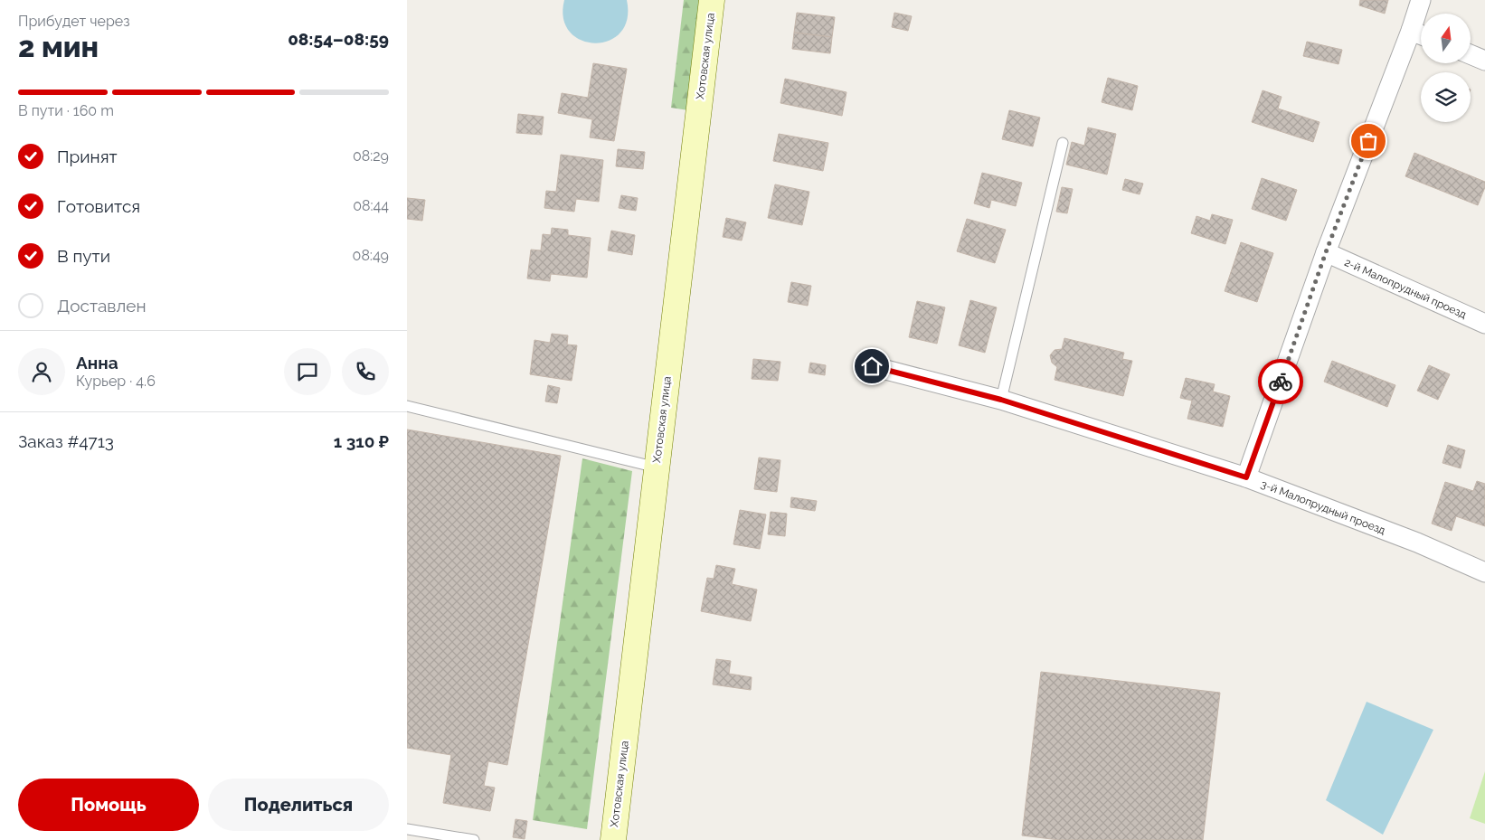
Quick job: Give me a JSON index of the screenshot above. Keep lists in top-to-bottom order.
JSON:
{
  "streets": {
    "street": ["Хотовская улица", "2-й Малопрудный проезд", "3-й Малопрудный проезд"]
  },
  "north": "top",
  "page": {
    "heading": ["2 мин", "Прибудет через", "08:54–08:59"],
    "panel": [
      "Анна",
      "Курьер · 4.6",
      "Заказ #4713",
      "1 310 ₽"
    ],
    "bar": "В пути · 160 m",
    "list": [
      ["Принят", "08:29"],
      ["Готовится", "08:44"],
      ["В пути", "08:49"],
      "Доставлен"
    ],
    "buttons": ["Помощь", "Поделиться"]
  }
}
